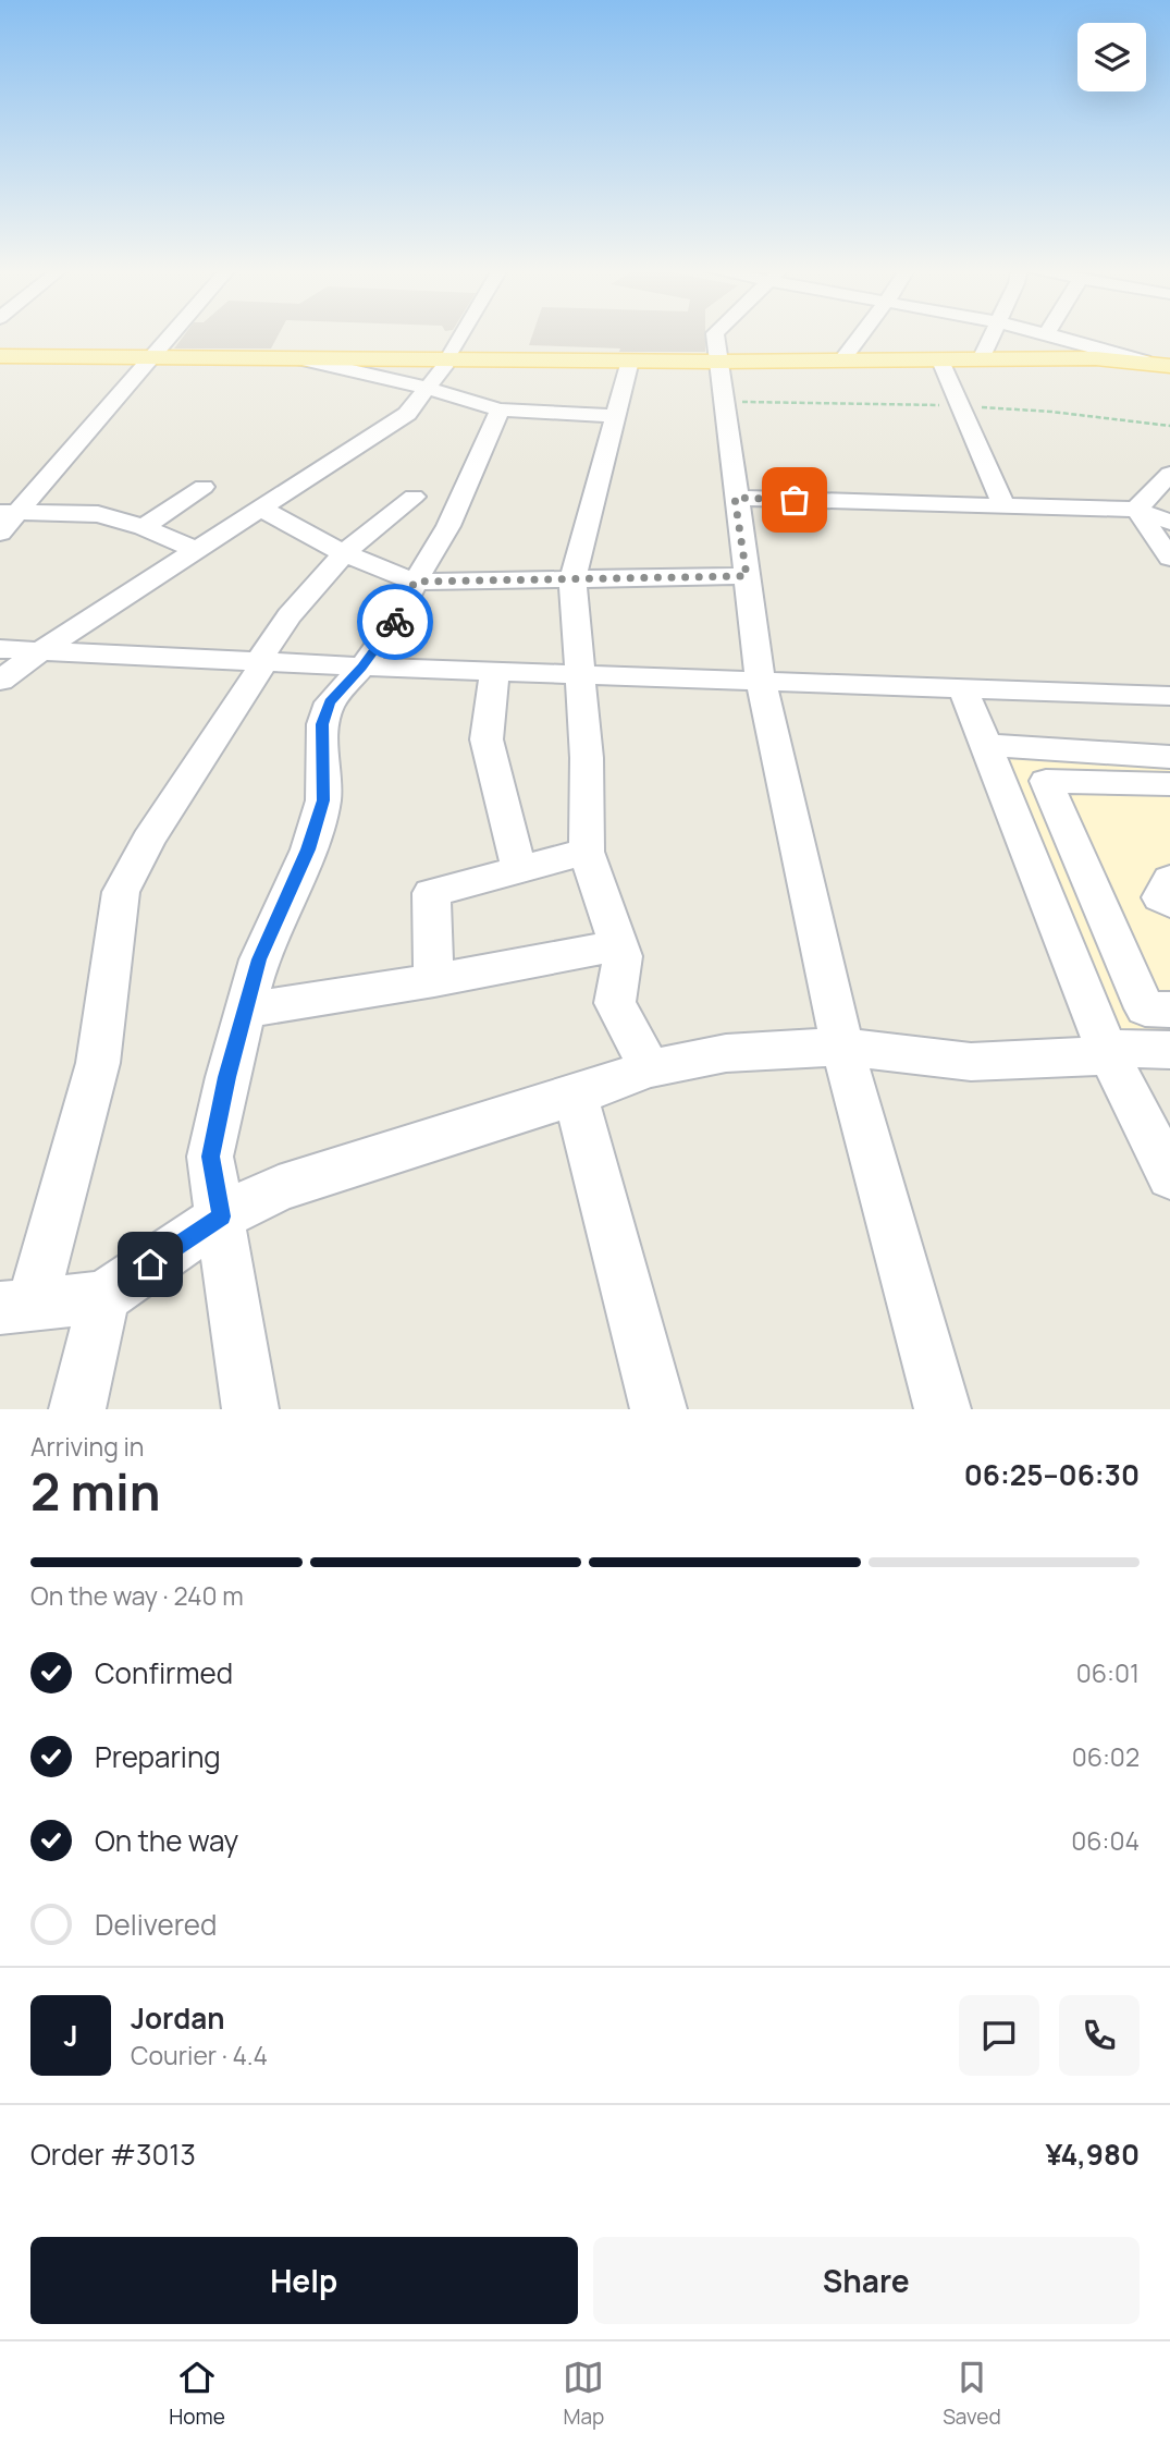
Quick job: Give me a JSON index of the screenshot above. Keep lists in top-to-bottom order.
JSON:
{
  "page": {
    "heading": ["2 min", "Arriving in", "06:25–06:30"],
    "panel": [
      "Jordan",
      "Courier · 4.4",
      "Order #3013",
      "¥4,980"
    ],
    "bar": "On the way · 240 m",
    "list": [
      ["Confirmed", "06:01"],
      ["Preparing", "06:02"],
      ["On the way", "06:04"],
      "Delivered"
    ],
    "round": "J",
    "buttons": ["Help", "Share"],
    "tabs": ["Home", "Map", "Saved"]
  }
}
